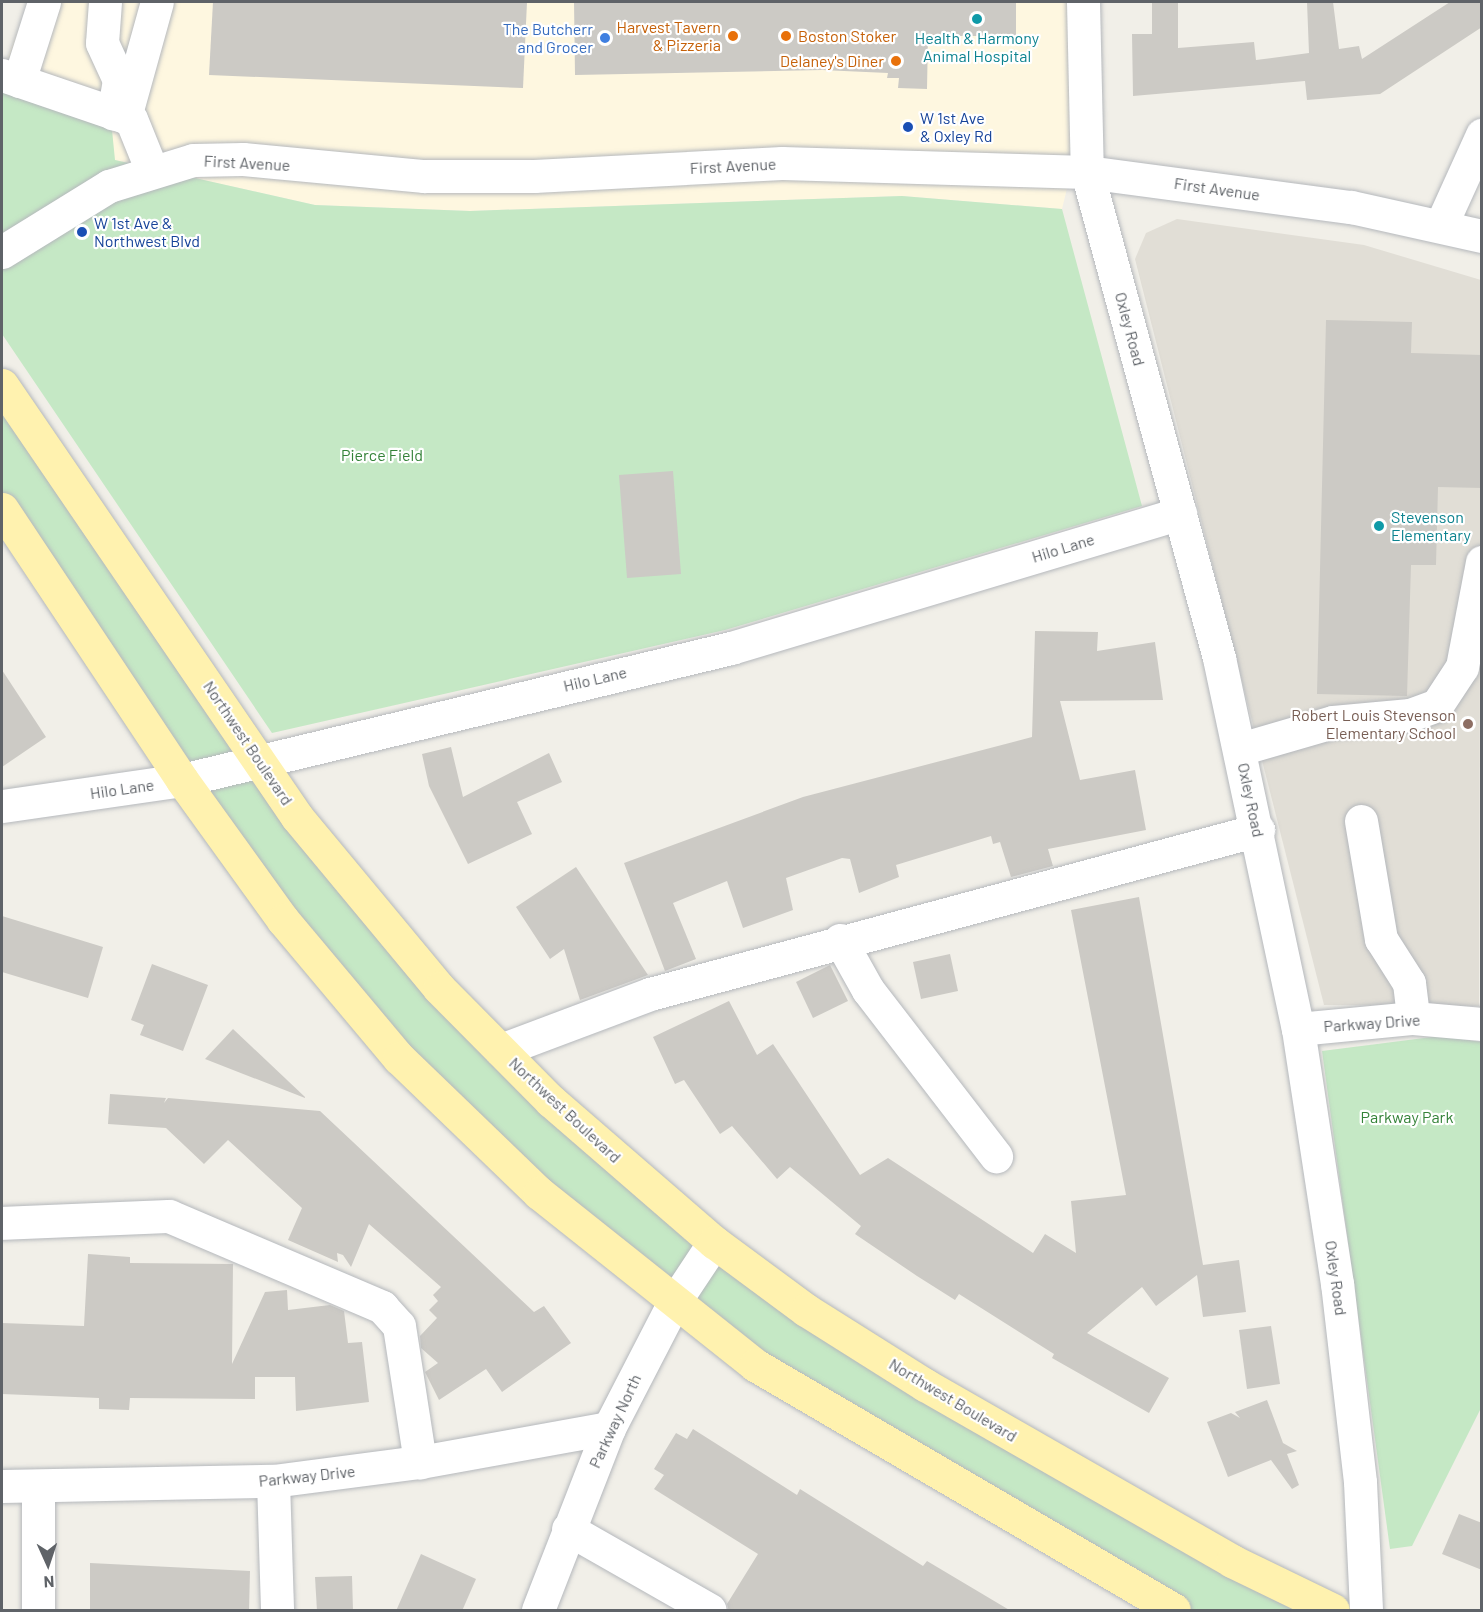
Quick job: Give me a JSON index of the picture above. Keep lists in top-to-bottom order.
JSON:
{
  "streets": {
    "main road": ["Northwest Boulevard"],
    "street": [
      "First Avenue",
      "Oxley Road",
      "Hilo Lane",
      "Parkway Drive",
      "Parkway North"
    ]
  },
  "crossings": [
    ["First Avenue", "Oxley Road"],
    ["Oxley Road", "Hilo Lane"],
    ["Oxley Road", "Parkway Drive"],
    ["Hilo Lane", "Northwest Boulevard"],
    ["Northwest Boulevard", "Parkway North"],
    ["Parkway Drive", "Parkway North"]
  ],
  "parks": ["Pierce Field", "Parkway Park"],
  "places": [
    "Health & Harmony Animal Hospital",
    "Harvest Tavern & Pizzeria",
    "Boston Stoker",
    "The Butcherr and Grocer",
    "Delaney's Diner",
    "W 1st Ave & Oxley Rd",
    "W 1st Ave & Northwest Blvd",
    "Stevenson Elementary",
    "Robert Louis Stevenson Elementary School"
  ],
  "north": "bottom"
}
